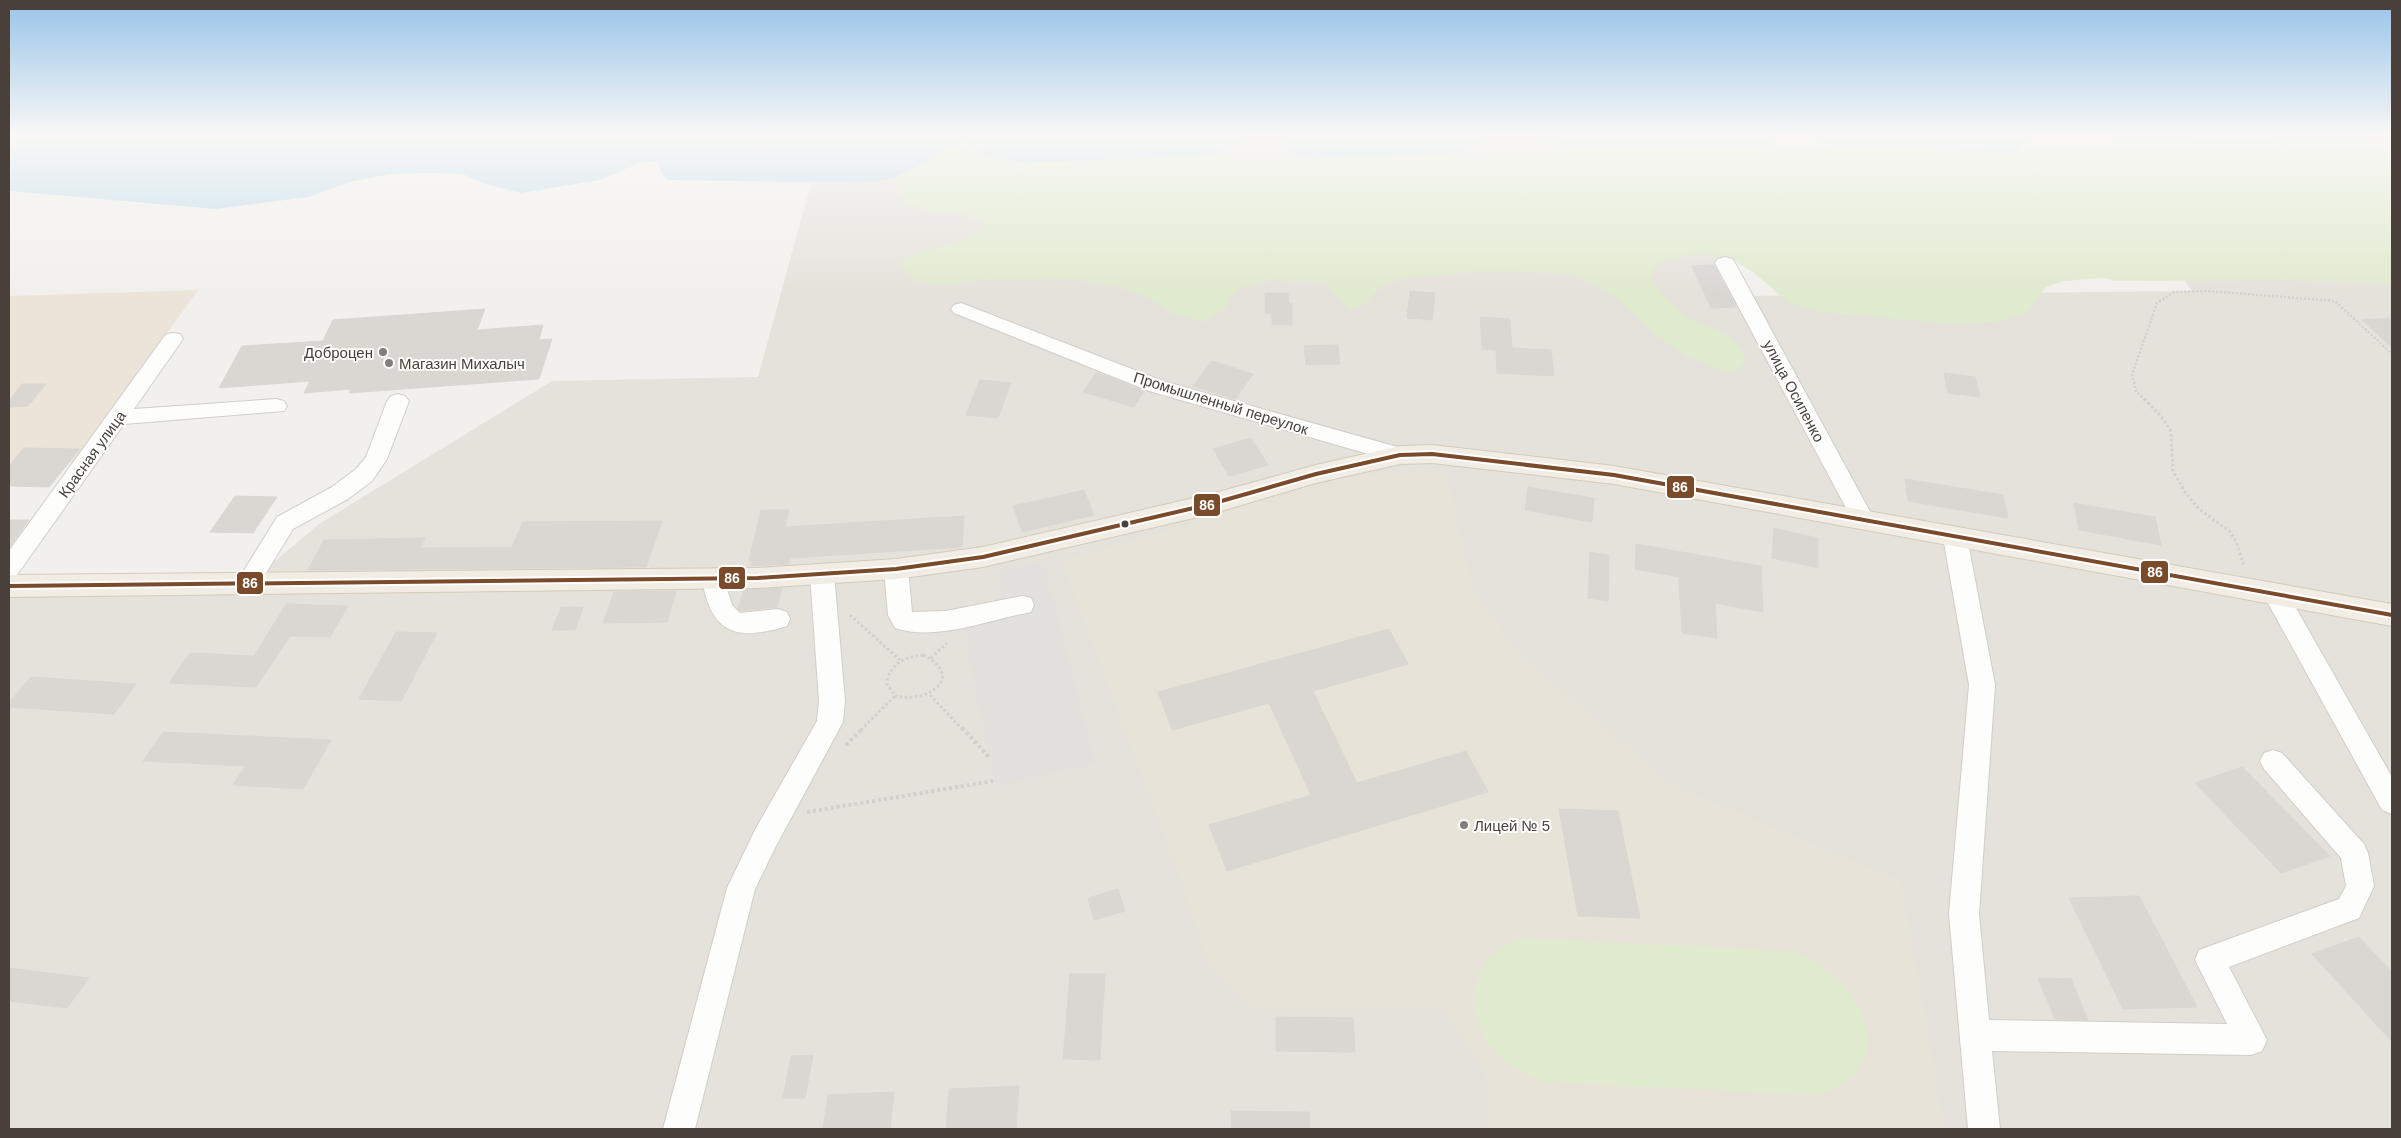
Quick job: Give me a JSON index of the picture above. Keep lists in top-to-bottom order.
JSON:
{
  "streets": {
    "street": ["улица Осипенко", "Промышленный переулок", "Красная улица"]
  },
  "places": ["Доброцен", "Магазин Михалыч", "Лицей № 5"],
  "lines": ["transit line 86"]
}
